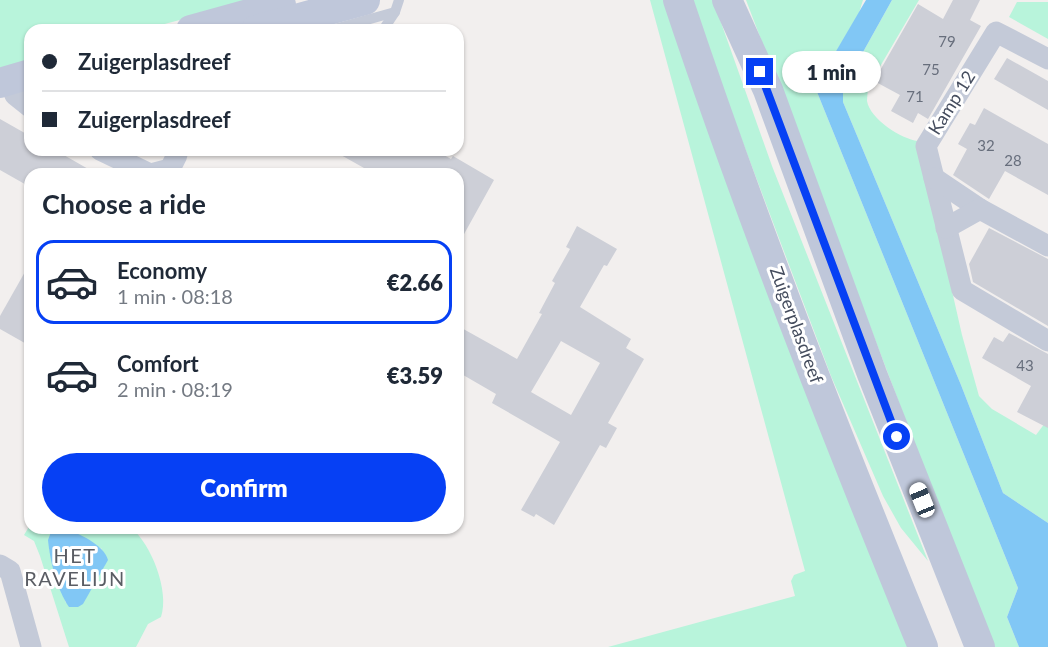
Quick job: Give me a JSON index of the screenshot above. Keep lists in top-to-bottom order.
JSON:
{
  "streets": {
    "main road": ["Zuigerplasdreef"],
    "street": ["Kamp 12"]
  },
  "districts": ["HET RAVELIJN"],
  "house_numbers": [
    "79",
    "75",
    "71",
    "32",
    "28",
    "43"
  ],
  "page": {
    "banner": ["Zuigerplasdreef", "Zuigerplasdreef"],
    "bubble": "1 min",
    "heading": "Choose a ride",
    "list": [
      {
        "name": "Economy",
        "note": "1 min · 08:18",
        "value": "€2.66"
      },
      {
        "name": "Comfort",
        "note": "2 min · 08:19",
        "value": "€3.59"
      }
    ],
    "buttons": "Confirm"
  }
}
